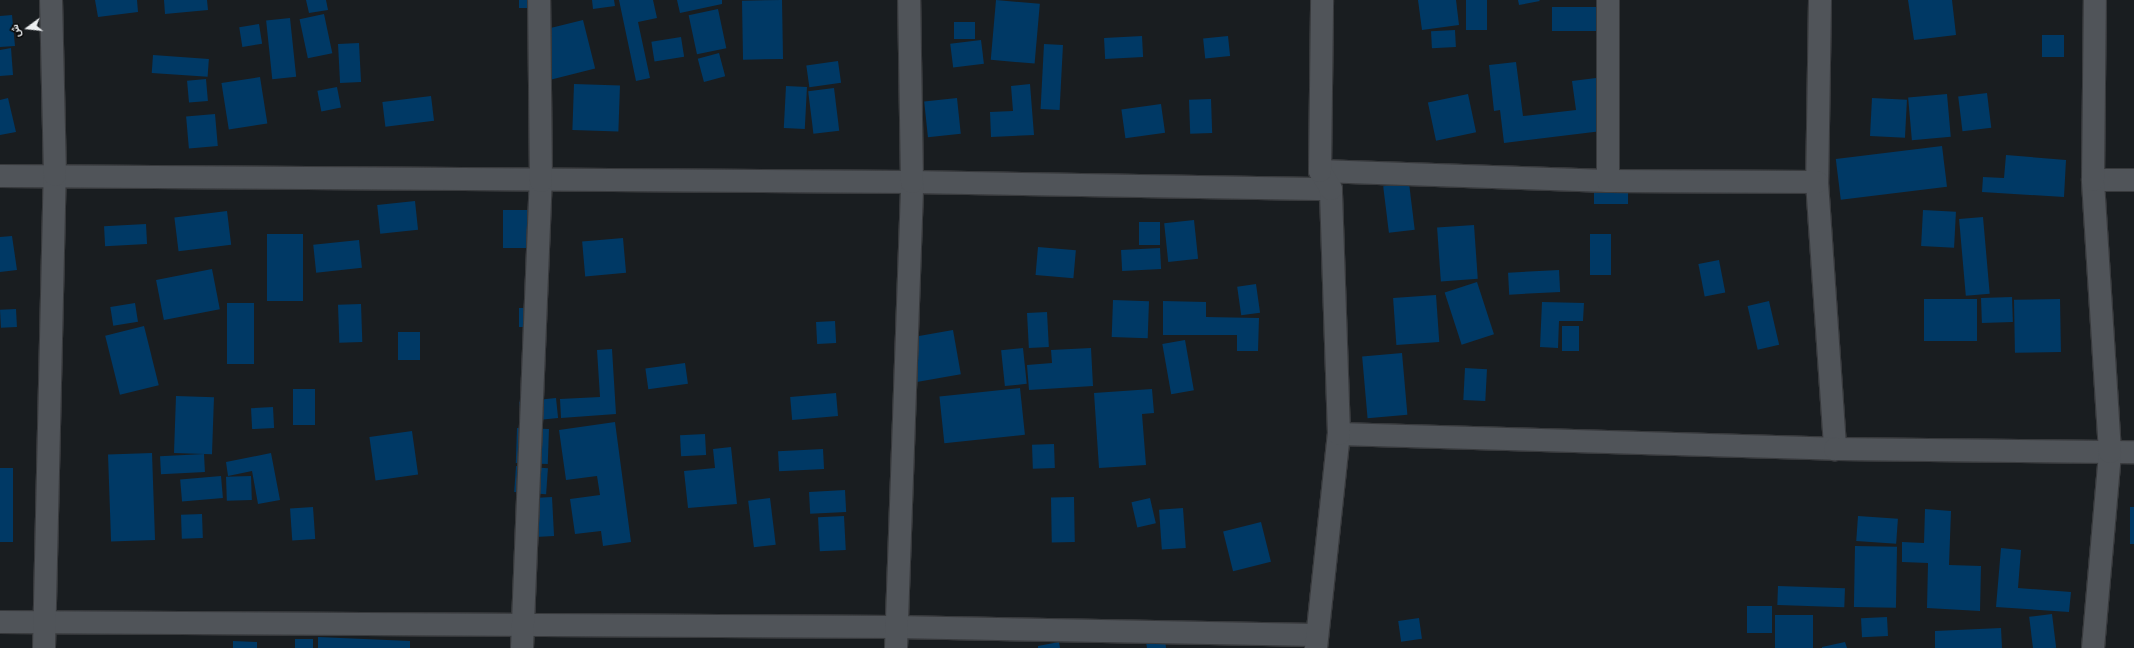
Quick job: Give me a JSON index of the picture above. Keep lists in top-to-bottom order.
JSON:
{
  "north": "left"
}
